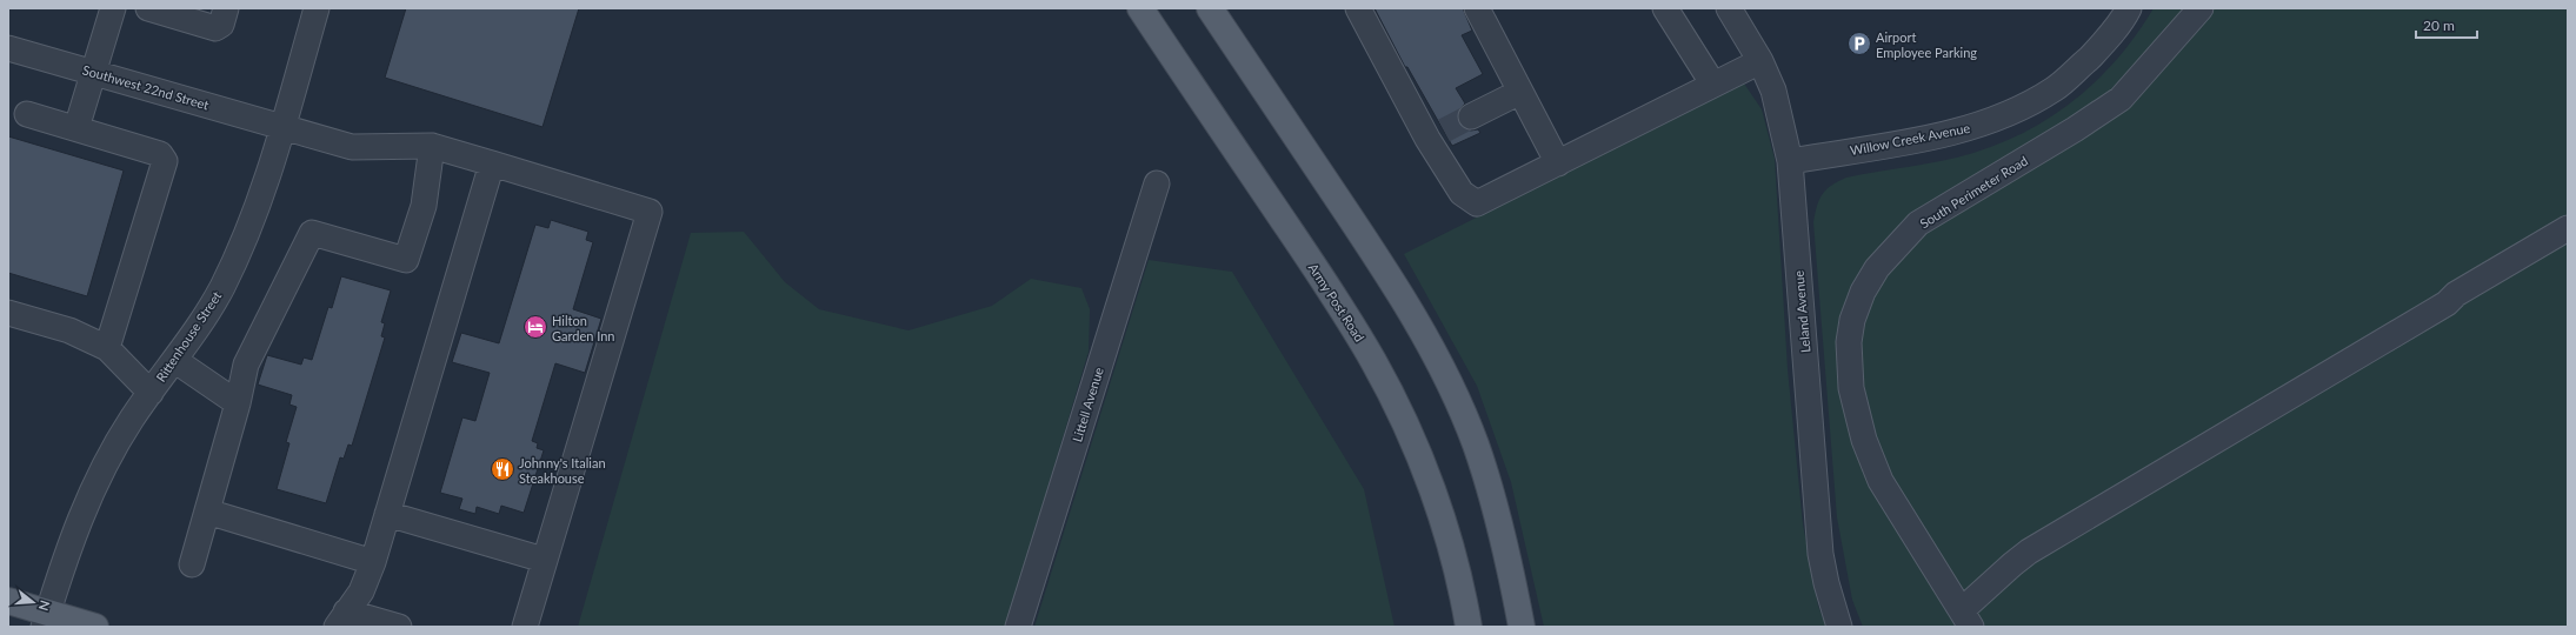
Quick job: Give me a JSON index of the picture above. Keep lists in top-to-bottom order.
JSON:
{
  "streets": {
    "main road": ["Army Post Road"],
    "street": [
      "Southwest 22nd Street",
      "Willow Creek Avenue",
      "South Perimeter Road",
      "Leland Avenue",
      "Rittenhouse Street",
      "Littell Avenue"
    ]
  },
  "crossings": [
    ["Southwest 22nd Street", "Rittenhouse Street"],
    ["Willow Creek Avenue", "Leland Avenue"]
  ],
  "places": {
    "parking": ["Airport Employee Parking"],
    "hotel": ["Hilton Garden Inn"],
    "restaurant": ["Johnny's Italian Steakhouse"]
  },
  "scale_bar": "20 m",
  "north": "right"
}
